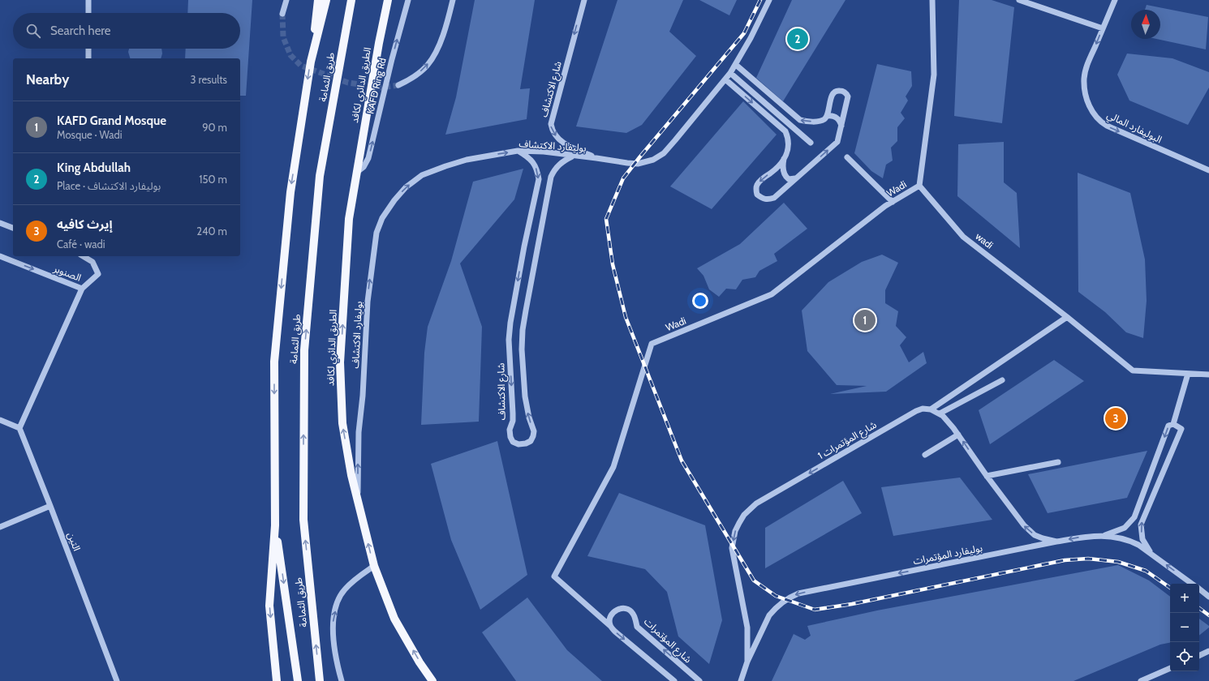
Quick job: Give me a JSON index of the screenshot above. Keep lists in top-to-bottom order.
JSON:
{
  "streets": {
    "main road": ["طريق الثمامة", "الطريق الدائري لكافد"],
    "street": [
      "KAFD Ring Rd",
      "شارع الاكتشاف",
      "البوليفارد المالي",
      "بوليفارد الاكتشاف",
      "Wadi",
      "wadi",
      "الصنوبر",
      "شارع المؤتمرات 1",
      "التين",
      "بوليفارد المؤتمرات",
      "شارع المؤتمرات"
    ]
  },
  "crossings": [
    ["الطريق الدائري لكافد", "KAFD Ring Rd"],
    ["الطريق الدائري لكافد", "بوليفارد الاكتشاف"],
    ["شارع الاكتشاف", "بوليفارد الاكتشاف"],
    ["Wadi", "wadi"],
    ["Wadi", "شارع المؤتمرات"],
    ["شارع المؤتمرات 1", "بوليفارد المؤتمرات"]
  ],
  "one_way": [
    "الطريق الدائري لكافد",
    "البوليفارد المالي",
    "بوليفارد الاكتشاف",
    "الصنوبر",
    "شارع المؤتمرات 1",
    "بوليفارد المؤتمرات"
  ],
  "north": "top",
  "page": {
    "search": "Search here",
    "pins": ["2", "1", "3"],
    "heading": ["Nearby", "3 results"],
    "list": [
      {
        "mark": "1",
        "name": "KAFD Grand Mosque",
        "note": "Mosque · Wadi",
        "value": "90 m"
      },
      {
        "mark": "2",
        "name": "King Abdullah",
        "note": "Place · بوليفارد الاكتشاف",
        "value": "150 m"
      },
      {
        "mark": "3",
        "name": "إيرث كافيه",
        "note": "Café · wadi",
        "value": "240 m"
      }
    ],
    "map_buttons": ["+", "−"]
  }
}
